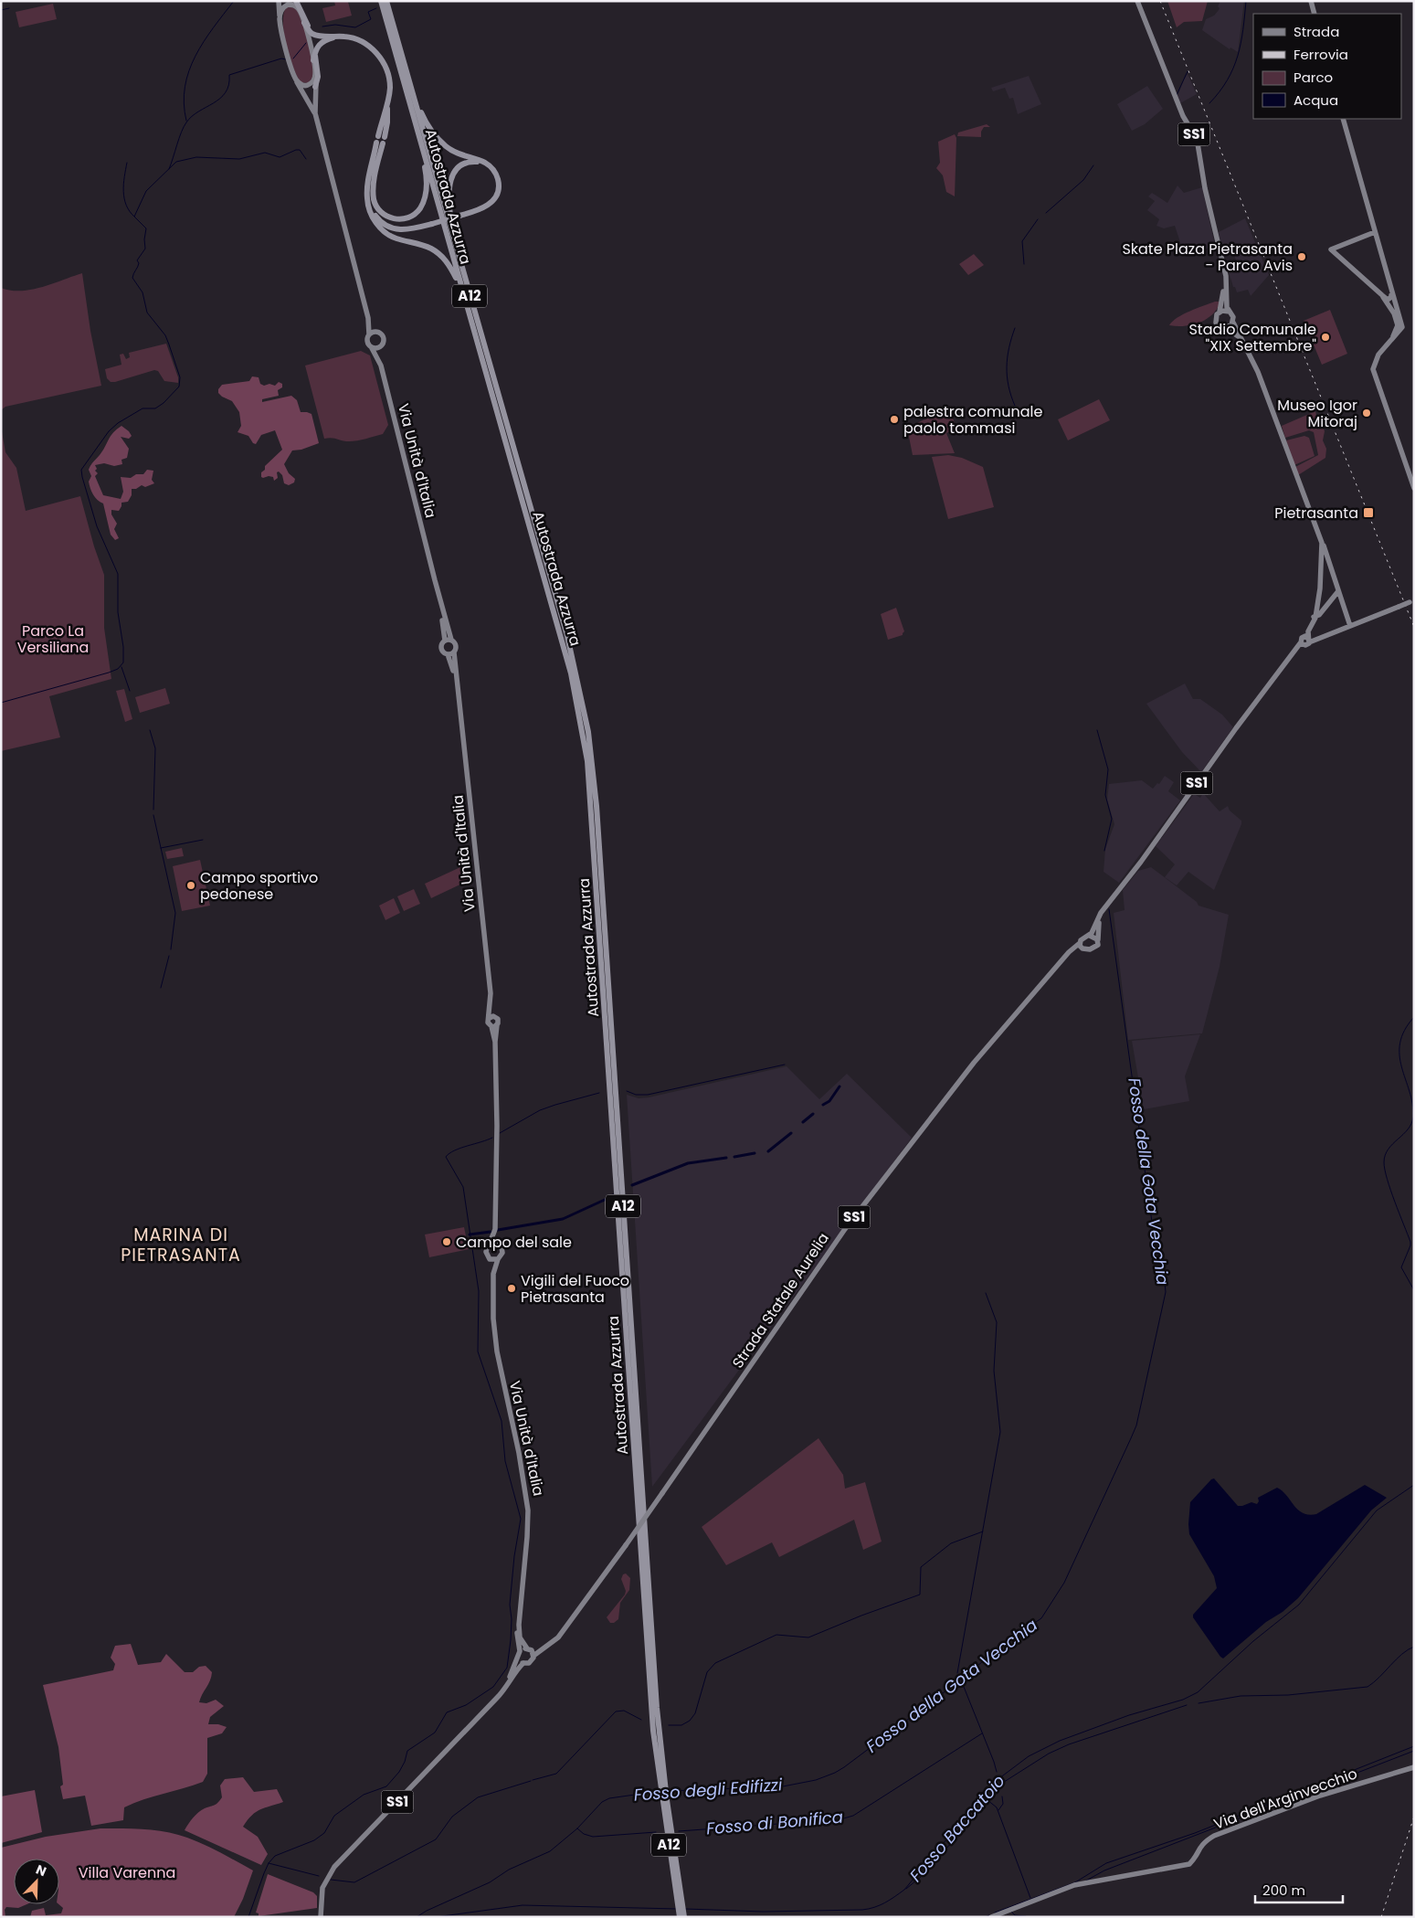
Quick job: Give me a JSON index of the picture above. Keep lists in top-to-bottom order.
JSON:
{
  "streets": {
    "highway": ["Autostrada Azzurra", "A12"],
    "main road": [
      "SS1",
      "Via Unità d'Italia",
      "Strada Statale Aurelia",
      "Via dell'Arginvecchio"
    ]
  },
  "crossings": [
    ["SS1", "Via Unità d'Italia"],
    ["SS1", "Strada Statale Aurelia"],
    ["Via Unità d'Italia", "Strada Statale Aurelia"]
  ],
  "districts": ["MARINA DI PIETRASANTA"],
  "water": [
    "Fosso della Gota Vecchia",
    "Fosso degli Edifizzi",
    "Fosso di Bonifica",
    "Fosso Baccatoio"
  ],
  "parks": ["Parco La Versiliana", "Villa Varenna"],
  "places": {
    "other": [
      "Skate Plaza Pietrasanta - Parco Avis",
      "Stadio Comunale \"XIX Settembre\"",
      "Museo Igor Mitoraj",
      "palestra comunale paolo tommasi",
      "Campo sportivo pedonese",
      "Campo del sale",
      "Vigili del Fuoco Pietrasanta"
    ],
    "transit": ["Pietrasanta"]
  },
  "legend": [
    "Strada",
    "Ferrovia",
    "Parco",
    "Acqua"
  ],
  "scale_bar": "200 m",
  "north": "top right"
}
